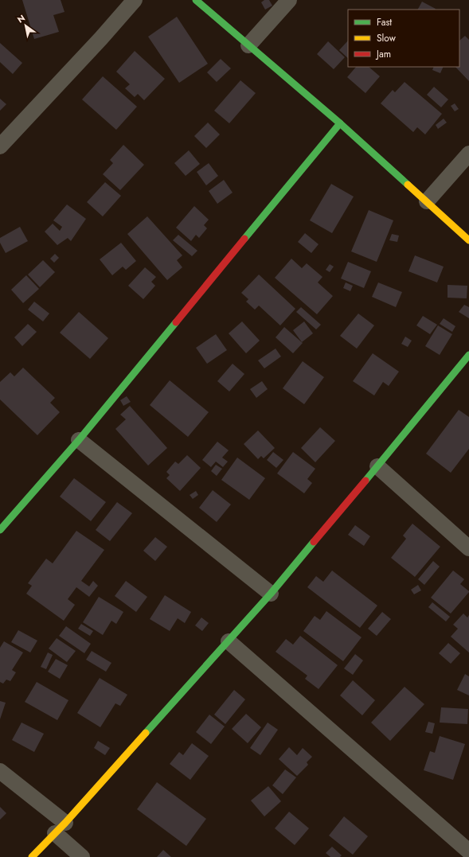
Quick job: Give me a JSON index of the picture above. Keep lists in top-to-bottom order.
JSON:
{
  "legend": ["Fast", "Slow", "Jam"],
  "north": "top left"
}
